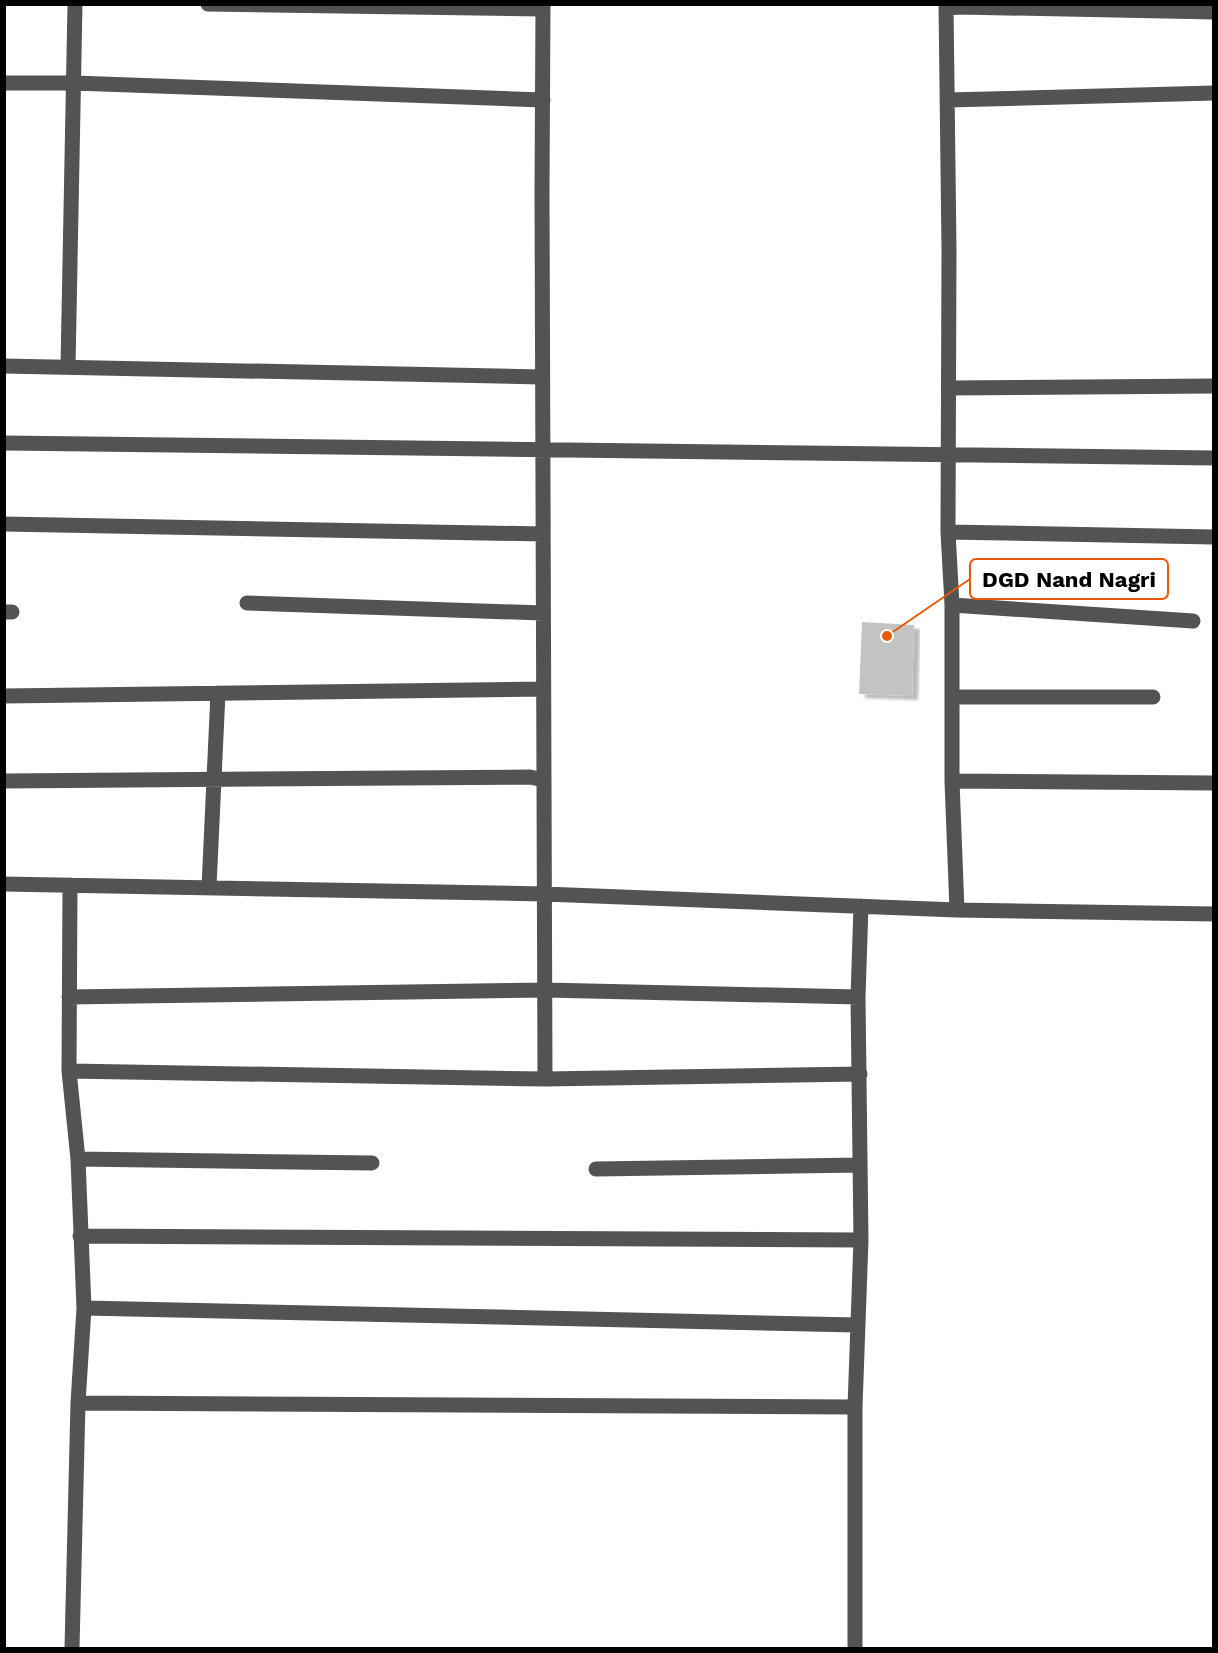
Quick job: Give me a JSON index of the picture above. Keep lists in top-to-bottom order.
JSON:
{
  "places": ["DGD Nand Nagri"]
}
